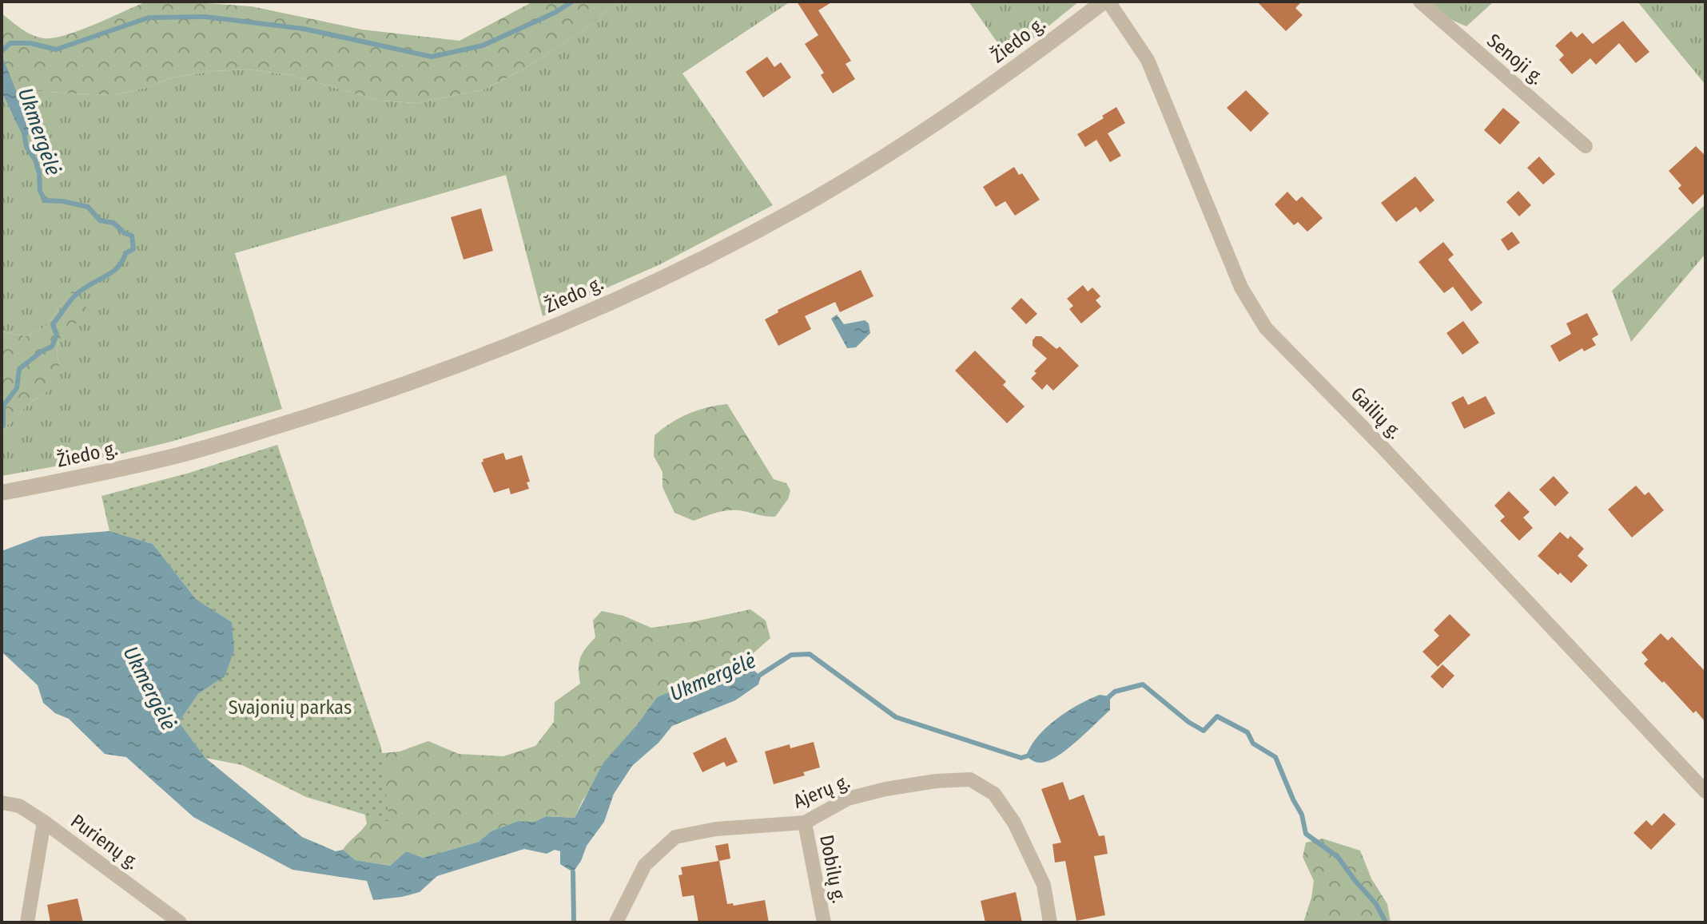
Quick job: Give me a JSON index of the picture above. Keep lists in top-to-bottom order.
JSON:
{
  "streets": {
    "street": [
      "Žiedo g.",
      "Senoji g.",
      "Gailių g.",
      "Ajerų g.",
      "Purienų g.",
      "Dobilų g."
    ]
  },
  "crossings": [
    ["Žiedo g.", "Gailių g."],
    ["Ajerų g.", "Dobilų g."]
  ],
  "water": ["Ukmergėlė"],
  "parks": ["Svajonių parkas"]
}
